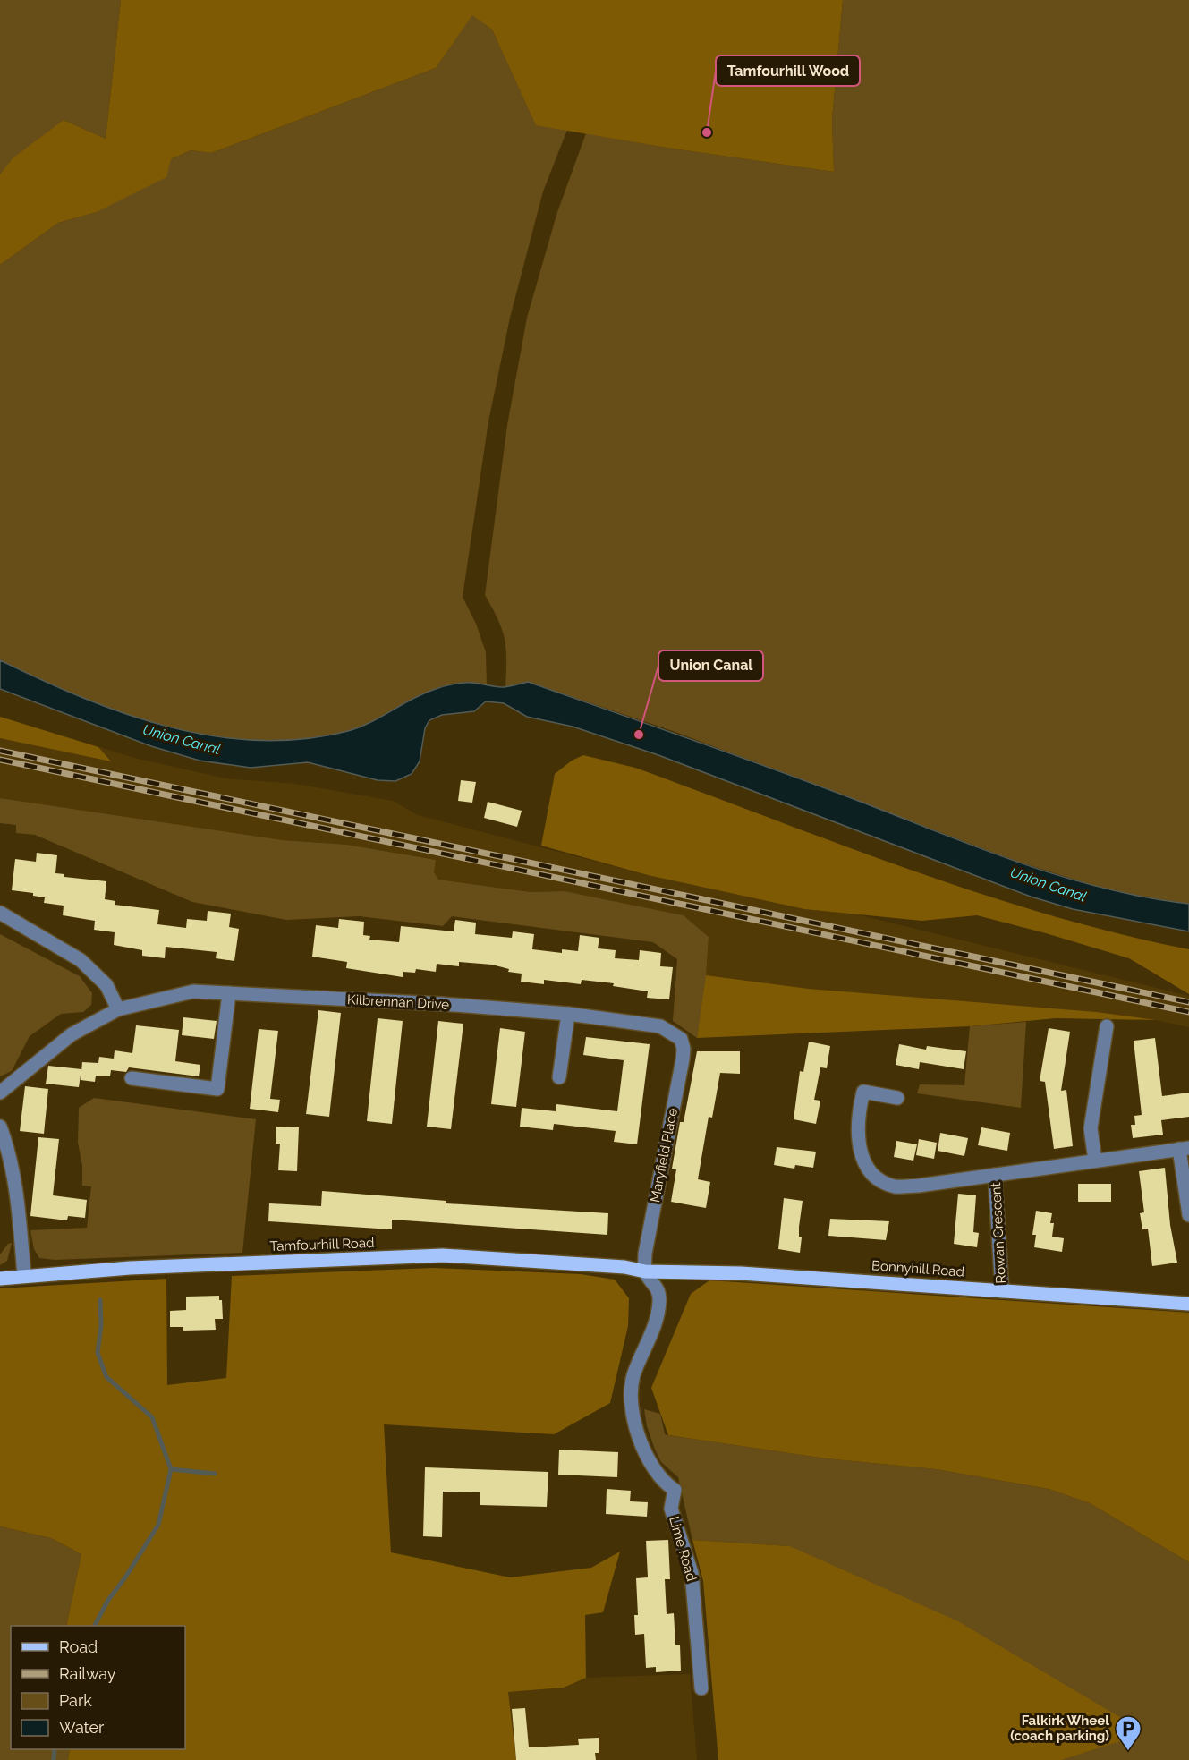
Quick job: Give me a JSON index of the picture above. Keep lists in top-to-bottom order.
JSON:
{
  "streets": {
    "main road": ["Tamfourhill Road", "Bonnyhill Road"],
    "street": [
      "Kilbrennan Drive",
      "Maryfield Place",
      "Rowan Crescent",
      "Lime Road"
    ]
  },
  "crossings": [
    ["Kilbrennan Drive", "Maryfield Place"],
    ["Maryfield Place", "Tamfourhill Road"],
    ["Maryfield Place", "Bonnyhill Road"],
    ["Maryfield Place", "Lime Road"],
    ["Rowan Crescent", "Bonnyhill Road"],
    ["Tamfourhill Road", "Bonnyhill Road"],
    ["Tamfourhill Road", "Lime Road"],
    ["Bonnyhill Road", "Lime Road"]
  ],
  "water": ["Union Canal"],
  "places": {
    "other": ["Tamfourhill Wood", "Union Canal"],
    "parking": ["Falkirk Wheel (coach parking)"]
  },
  "legend": [
    "Road",
    "Railway",
    "Park",
    "Water"
  ]
}
